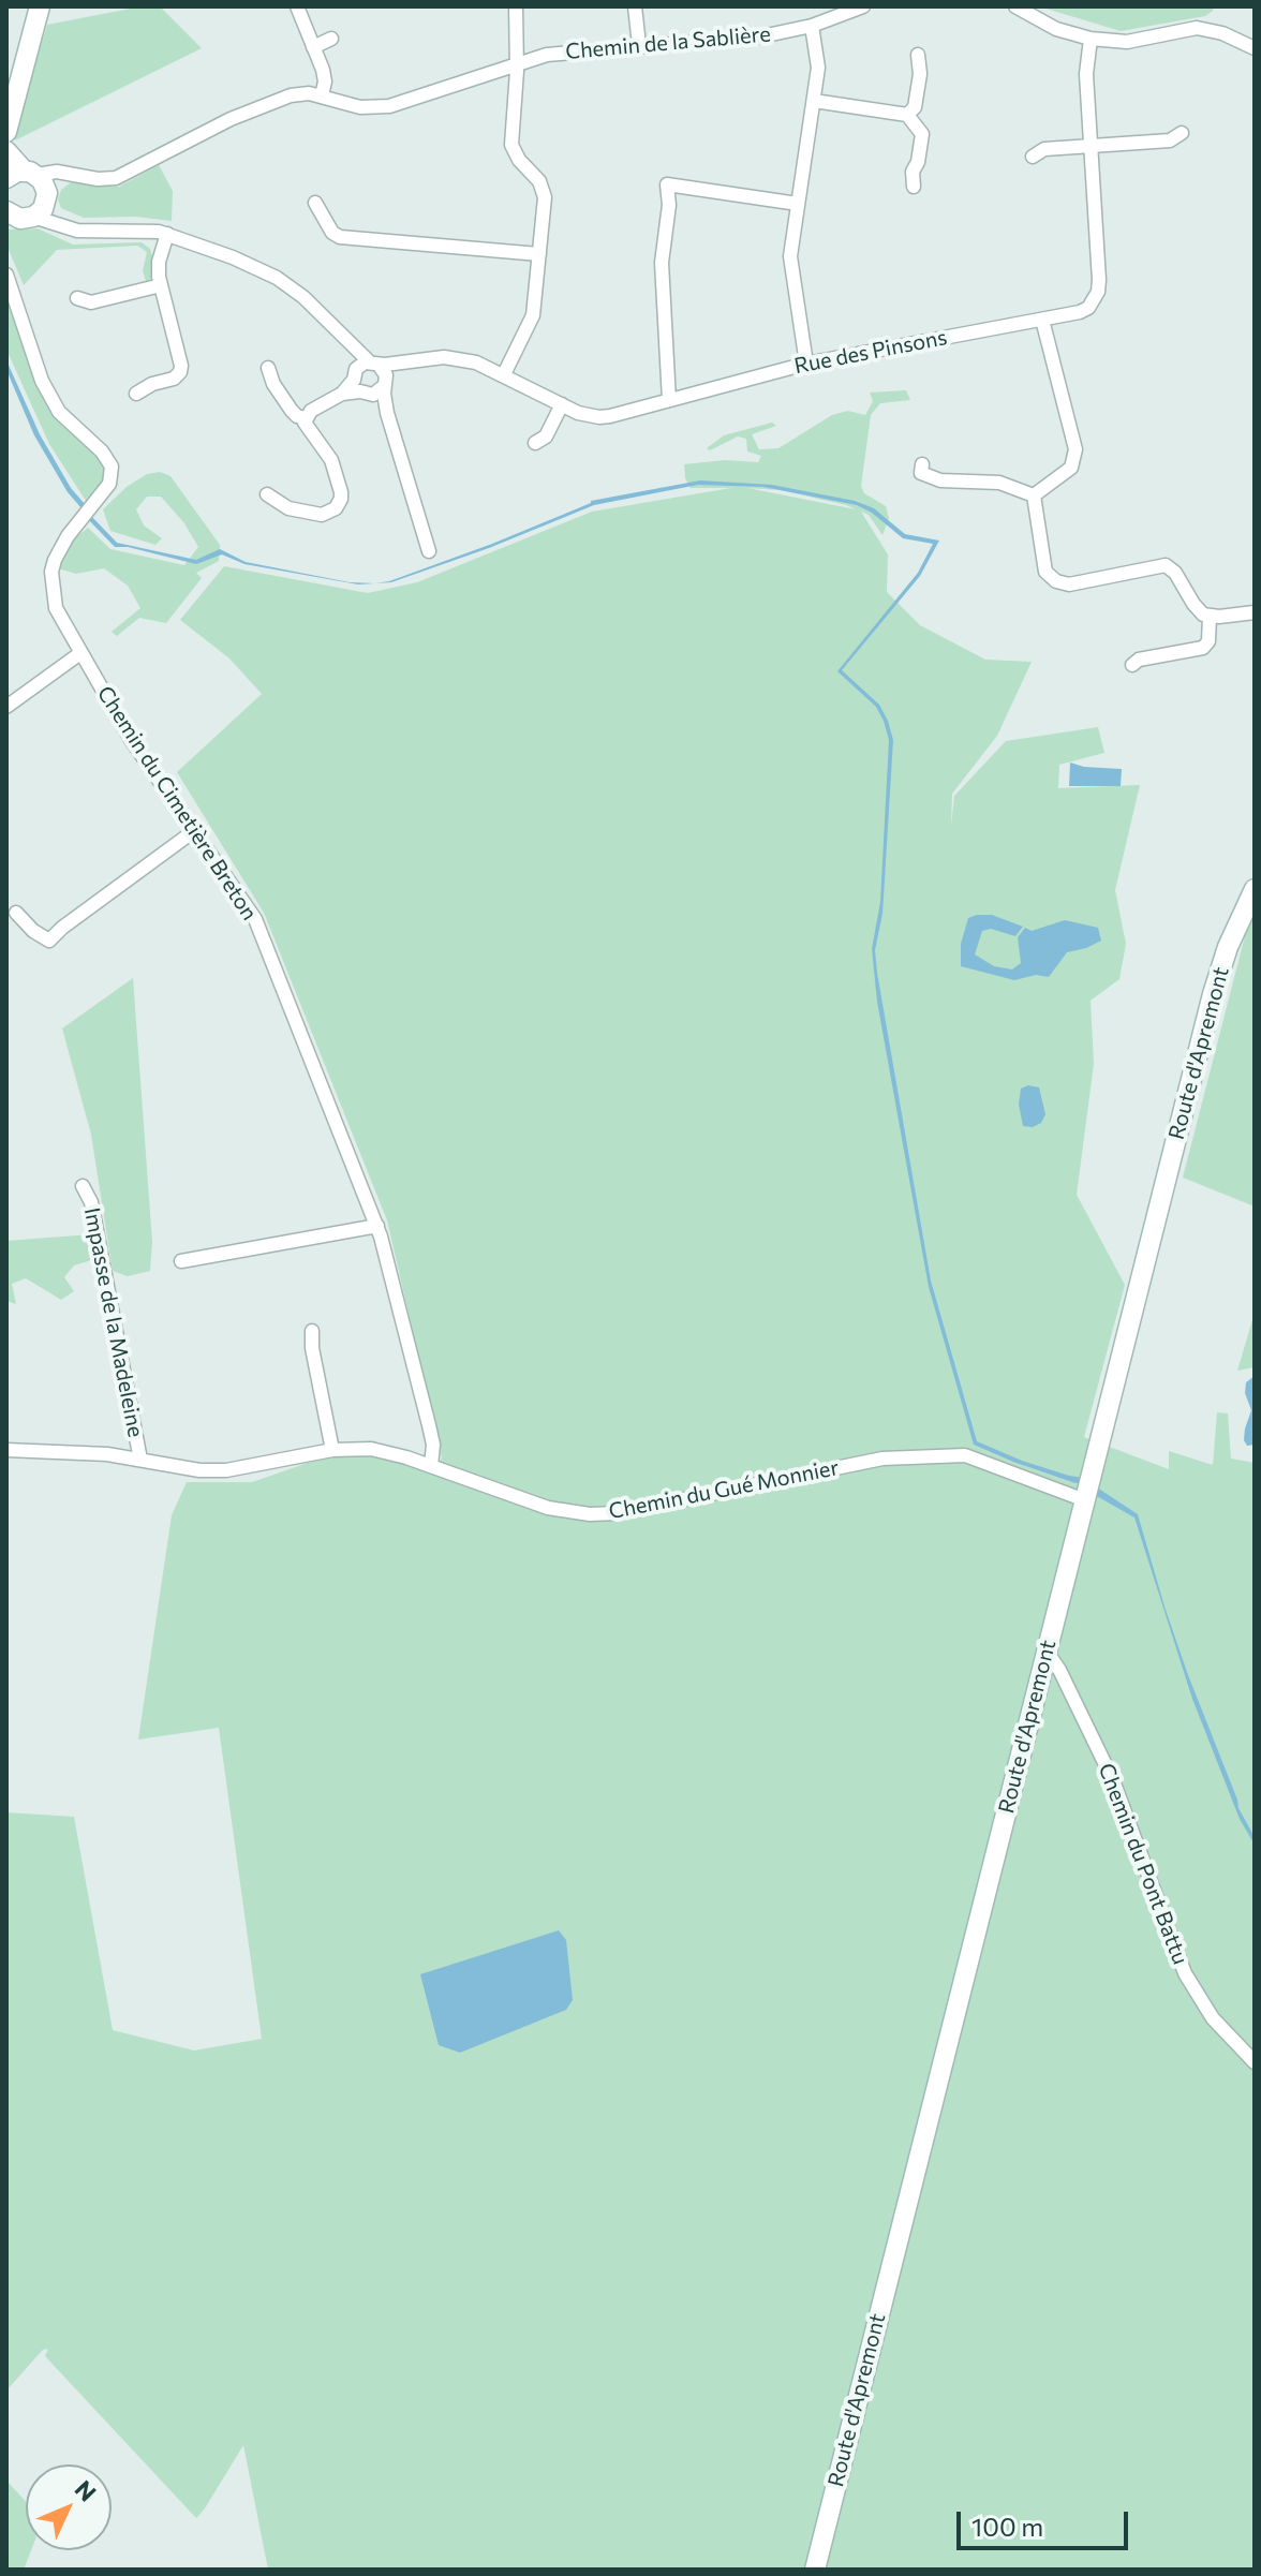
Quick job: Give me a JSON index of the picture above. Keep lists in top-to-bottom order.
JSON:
{
  "streets": {
    "street": [
      "Chemin de la Sablière",
      "Rue des Pinsons",
      "Chemin du Cimetière Breton",
      "Route d'Apremont",
      "Impasse de la Madeleine",
      "Chemin du Gué Monnier",
      "Chemin du Pont Battu"
    ]
  },
  "crossings": [
    ["Chemin du Cimetière Breton", "Chemin du Gué Monnier"],
    ["Route d'Apremont", "Chemin du Gué Monnier"],
    ["Route d'Apremont", "Chemin du Pont Battu"],
    ["Impasse de la Madeleine", "Chemin du Gué Monnier"]
  ],
  "scale_bar": "100 m",
  "north": "top right"
}
